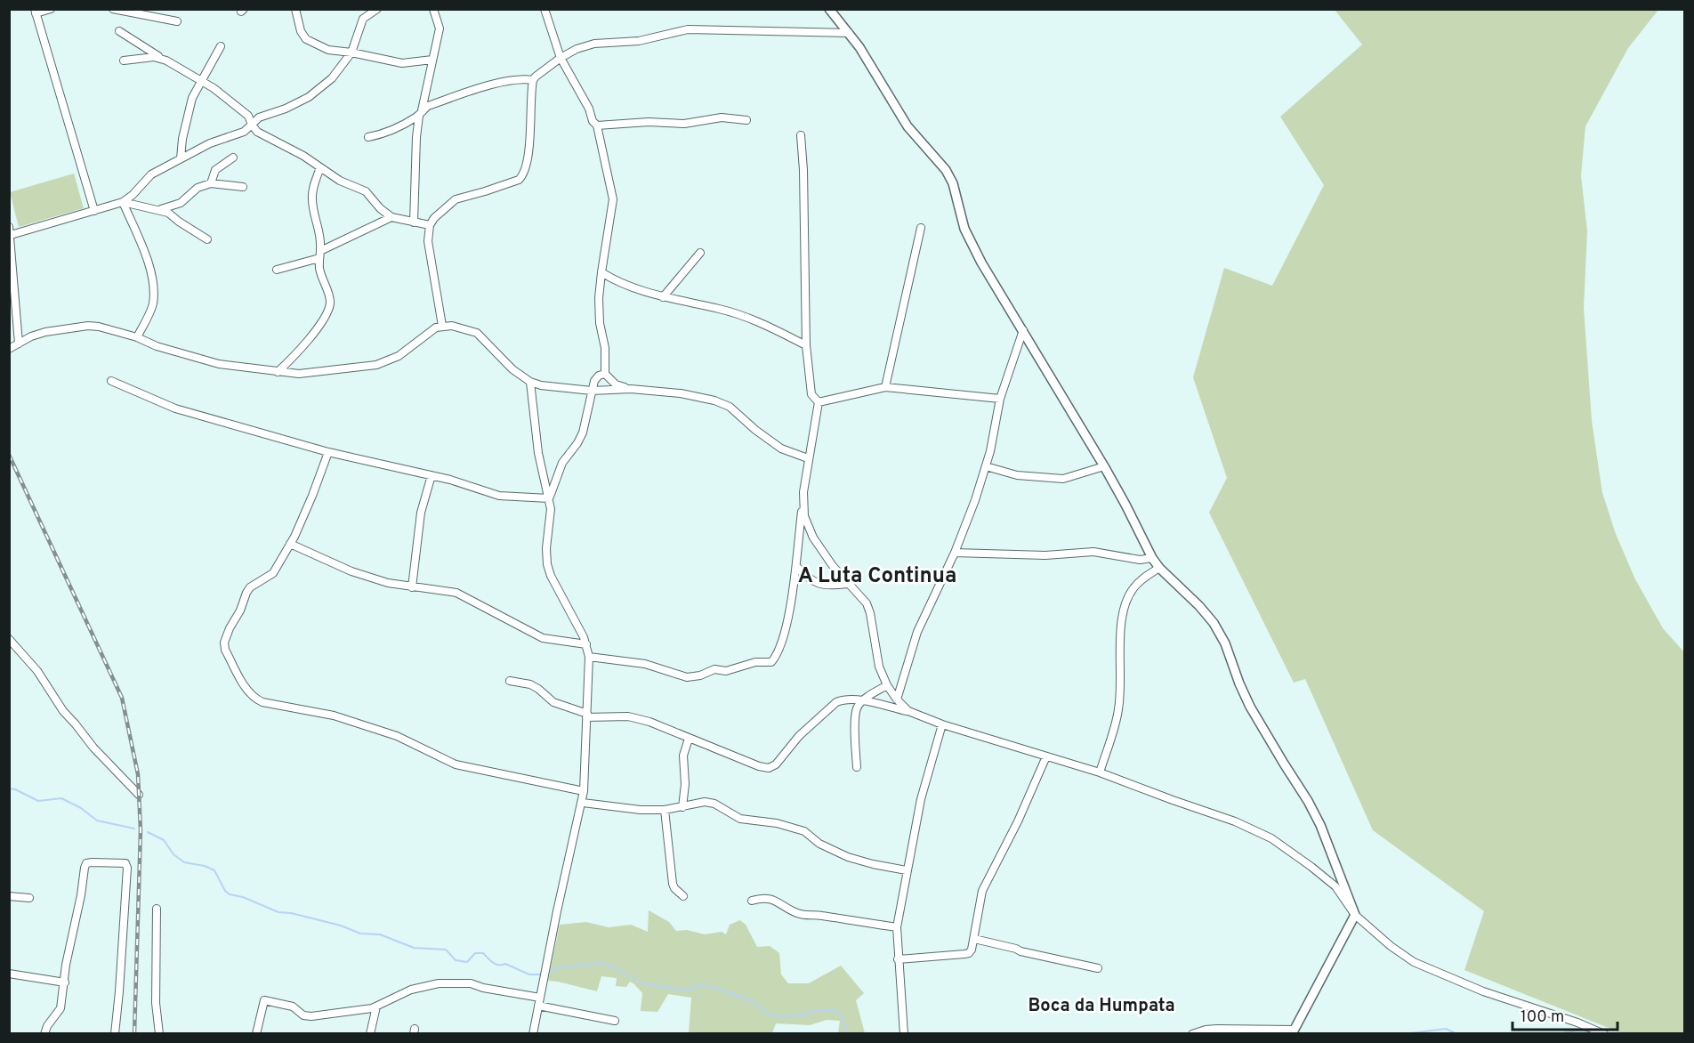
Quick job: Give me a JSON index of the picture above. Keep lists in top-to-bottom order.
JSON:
{
  "districts": ["A Luta Continua", "Boca da Humpata"],
  "scale_bar": "100 m"
}
